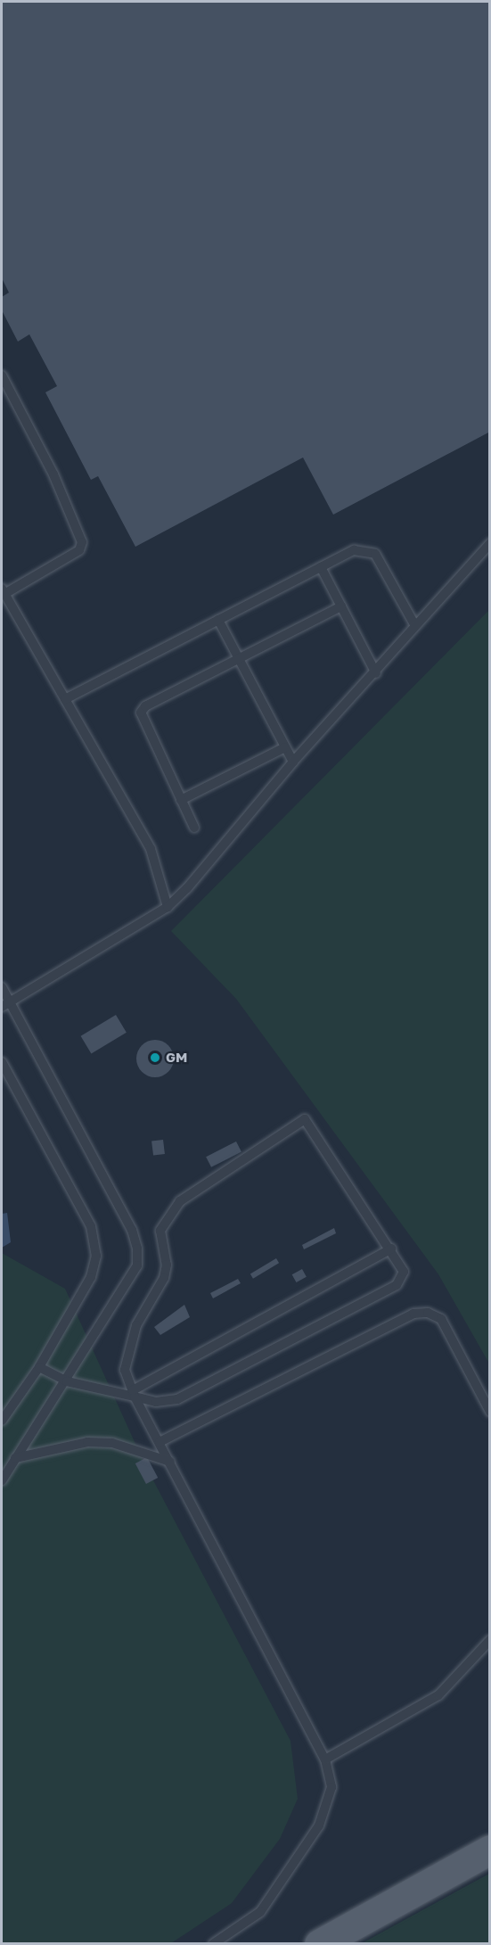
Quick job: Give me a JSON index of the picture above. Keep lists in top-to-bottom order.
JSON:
{
  "places": ["GM"]
}
